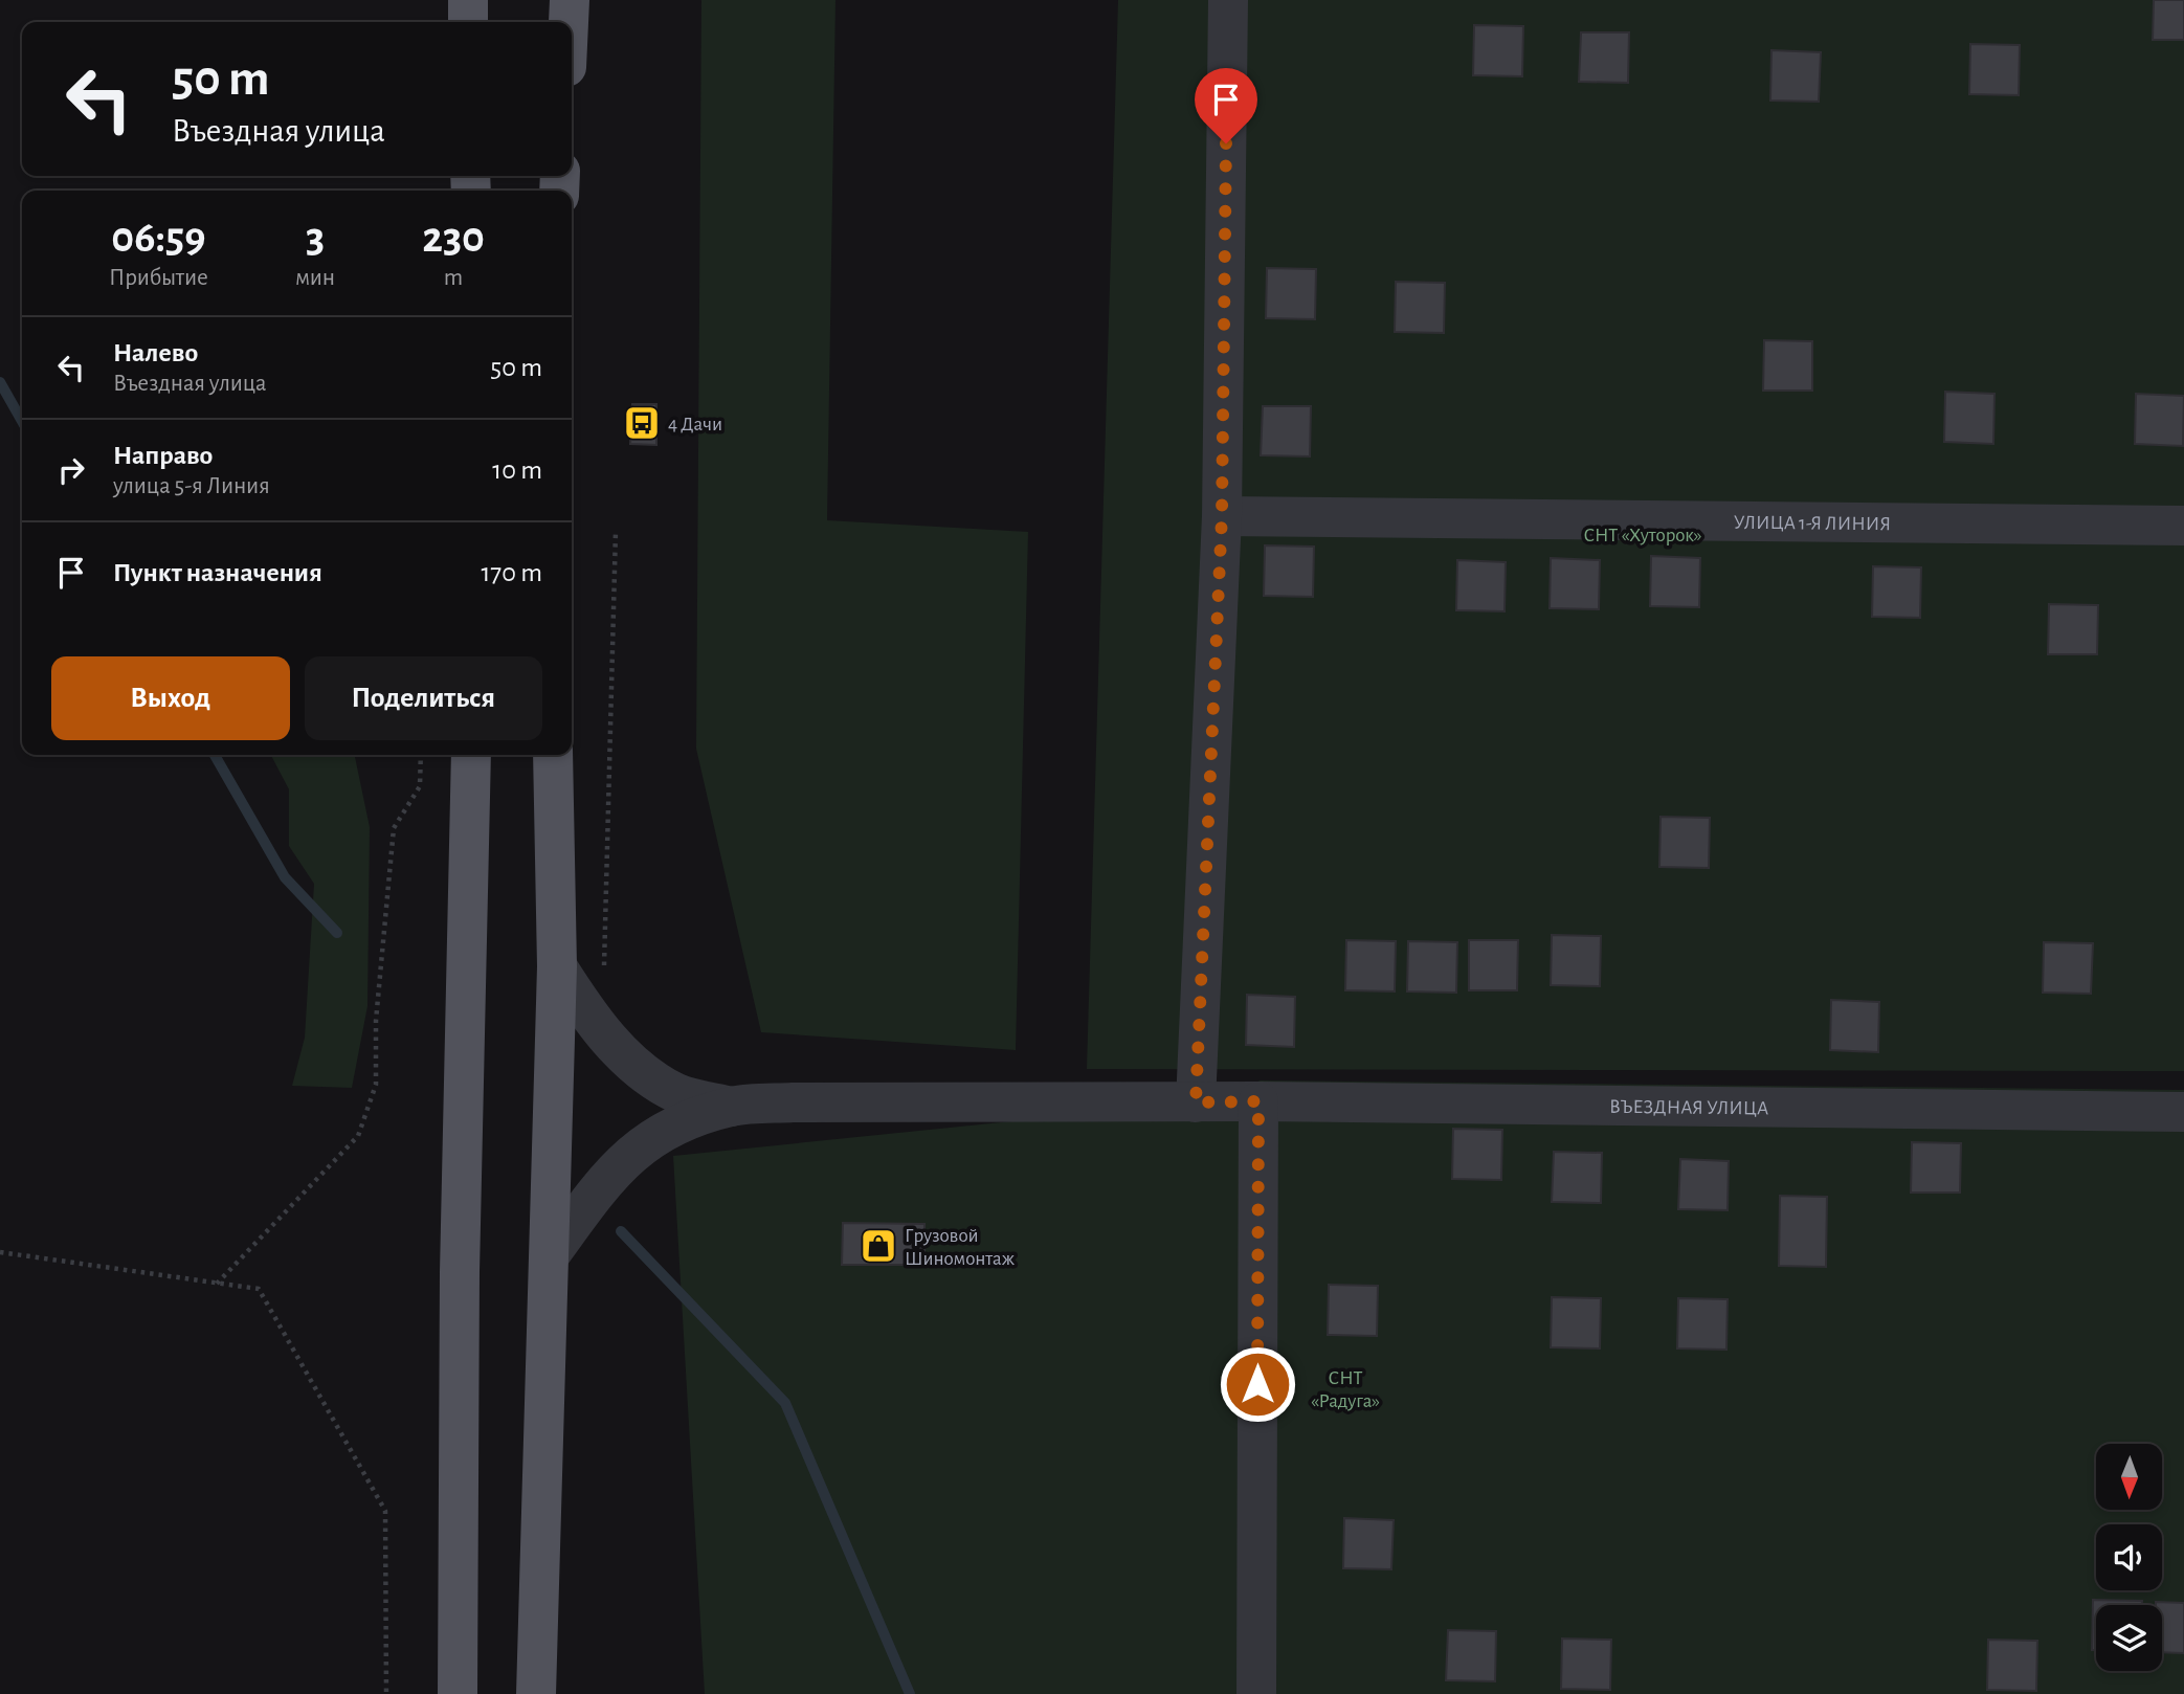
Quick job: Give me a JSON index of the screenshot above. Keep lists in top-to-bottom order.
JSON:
{
  "streets": {
    "street": ["УЛИЦА 1-Я ЛИНИЯ", "ВЪЕЗДНАЯ УЛИЦА"]
  },
  "parks": ["СНТ «Хуторок»", "СНТ «Радуга»"],
  "places": {
    "bus stop": ["4 Дачи"],
    "shop": ["Грузовой Шиномонтаж"]
  },
  "north": "bottom",
  "page": {
    "turn": ["50 m", "Въездная улица"],
    "eta": [
      "06:59",
      "Прибытие",
      "3",
      "мин",
      "230",
      "m"
    ],
    "list": [
      {
        "name": "Налево",
        "note": "Въездная улица",
        "value": "50 m"
      },
      {
        "name": "Направо",
        "note": "улица 5-я Линия",
        "value": "10 m"
      },
      {
        "name": "Пункт назначения",
        "value": "170 m"
      }
    ],
    "buttons": ["Выход", "Поделиться"]
  }
}
